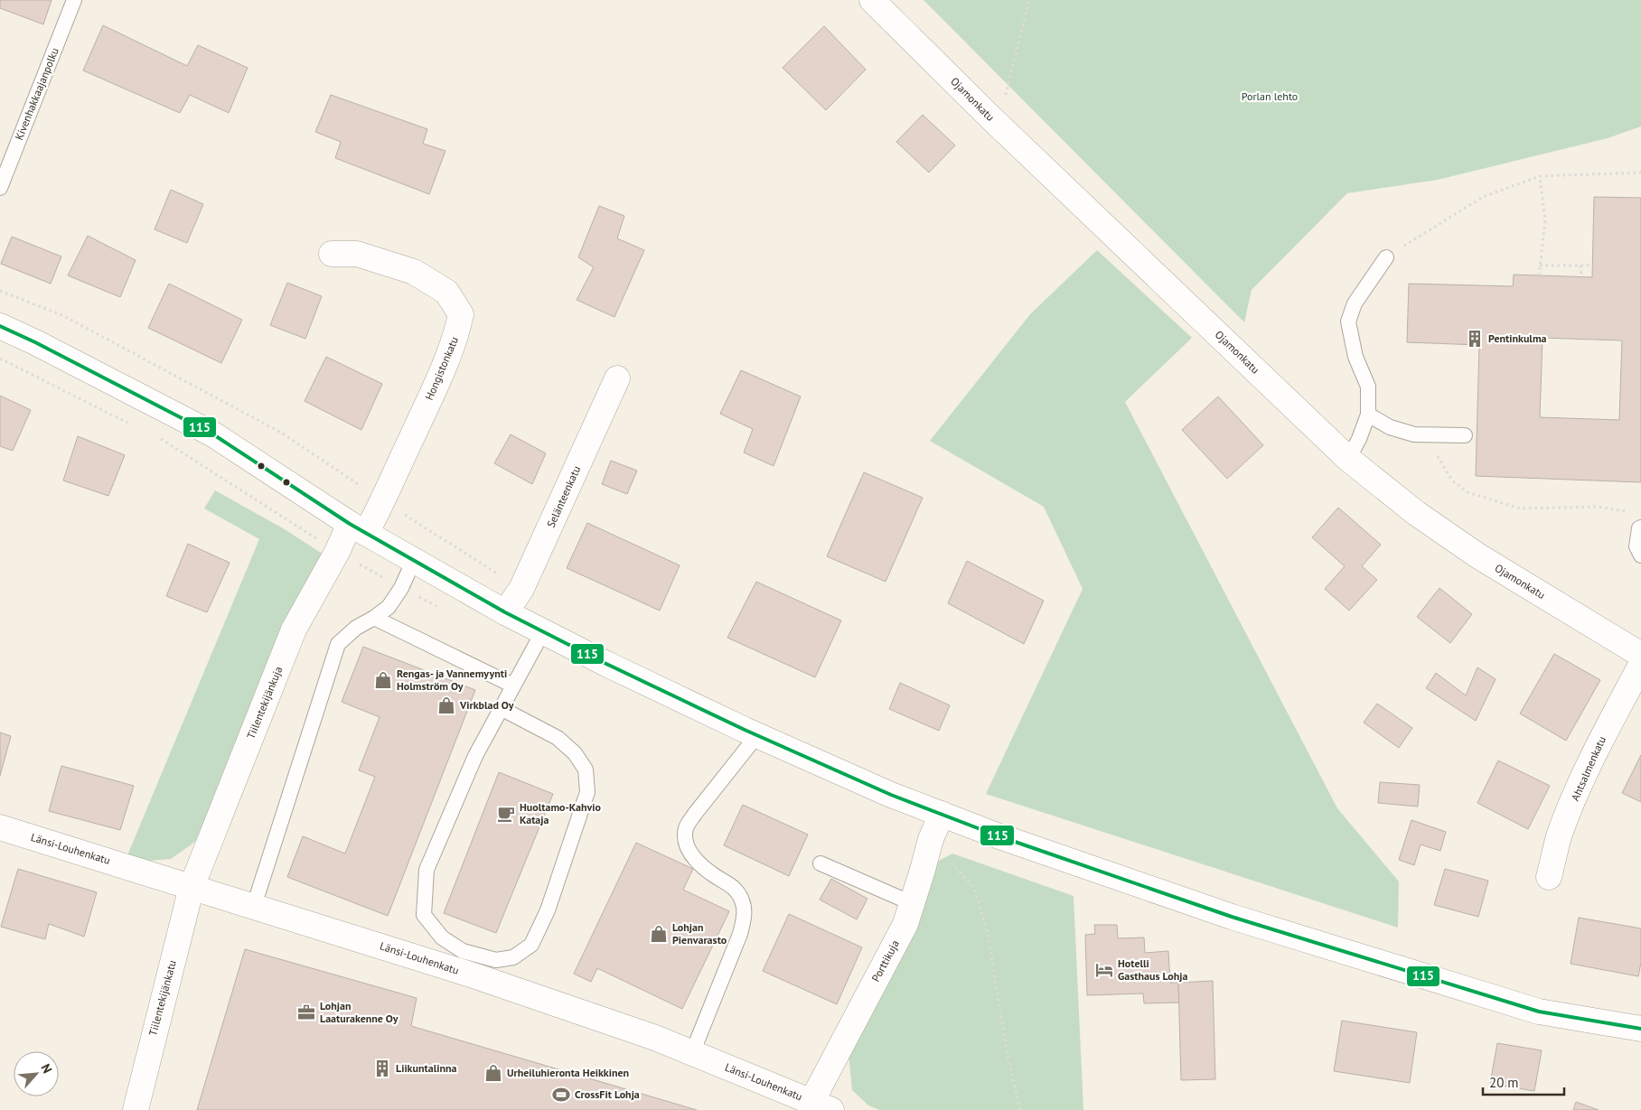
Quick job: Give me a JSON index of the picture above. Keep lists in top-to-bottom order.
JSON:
{
  "streets": {
    "street": [
      "Ojamonkatu",
      "Hongistonkatu",
      "Selänteenkatu",
      "Tiilentekijänkuja",
      "Ahtsalmenkatu",
      "Länsi-Louhenkatu",
      "Porttikuja",
      "Tiilentekijänkatu"
    ],
    "lane": ["Kivenhakkaajanpolku"]
  },
  "crossings": [
    ["Hongistonkatu", "Tiilentekijänkuja"],
    ["Tiilentekijänkuja", "Länsi-Louhenkatu"],
    ["Tiilentekijänkuja", "Tiilentekijänkatu"],
    ["Länsi-Louhenkatu", "Porttikuja"],
    ["Länsi-Louhenkatu", "Tiilentekijänkatu"]
  ],
  "parks": ["Porlan lehto"],
  "places": {
    "building": ["Pentinkulma", "Liikuntalinna"],
    "shop": [
      "Rengas- ja Vannemyynti Holmström Oy",
      "Virkblad Oy",
      "Lohjan Pienvarasto",
      "Urheiluhieronta Heikkinen"
    ],
    "cafe": ["Huoltamo-Kahvio Kataja"],
    "hotel": ["Hotelli Gasthaus Lohja"],
    "office": ["Lohjan Laaturakenne Oy"],
    "sports": ["CrossFit Lohja"]
  },
  "lines": ["transit line 115"],
  "scale_bar": "20 m",
  "north": "top right"
}
